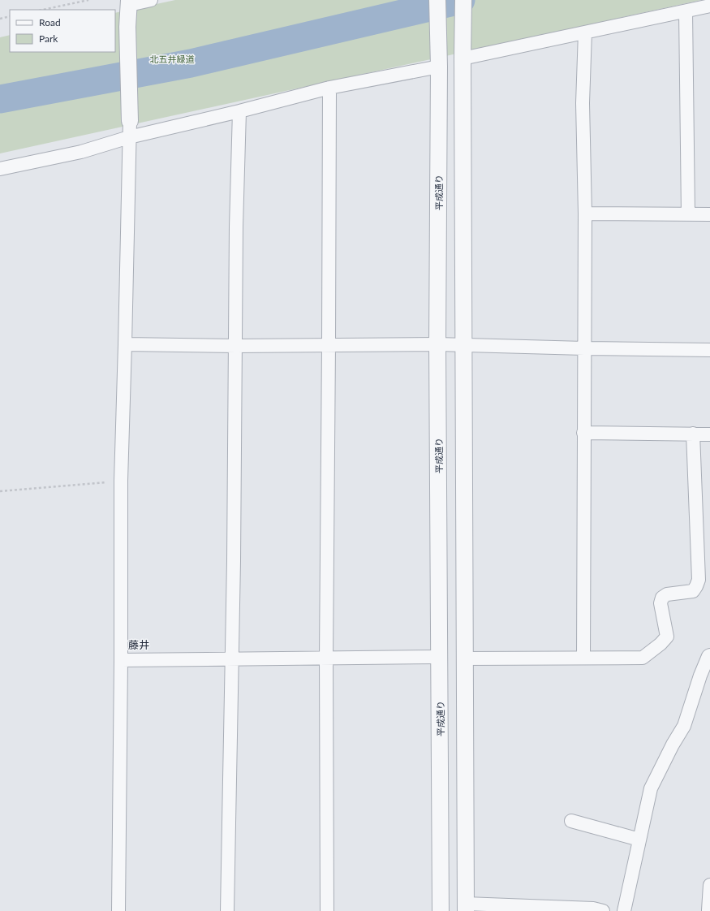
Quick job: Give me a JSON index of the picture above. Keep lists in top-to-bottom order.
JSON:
{
  "streets": {
    "street": ["平成通り"]
  },
  "districts": ["藤井"],
  "parks": ["北五井緑道"],
  "legend": ["Road", "Park"]
}
